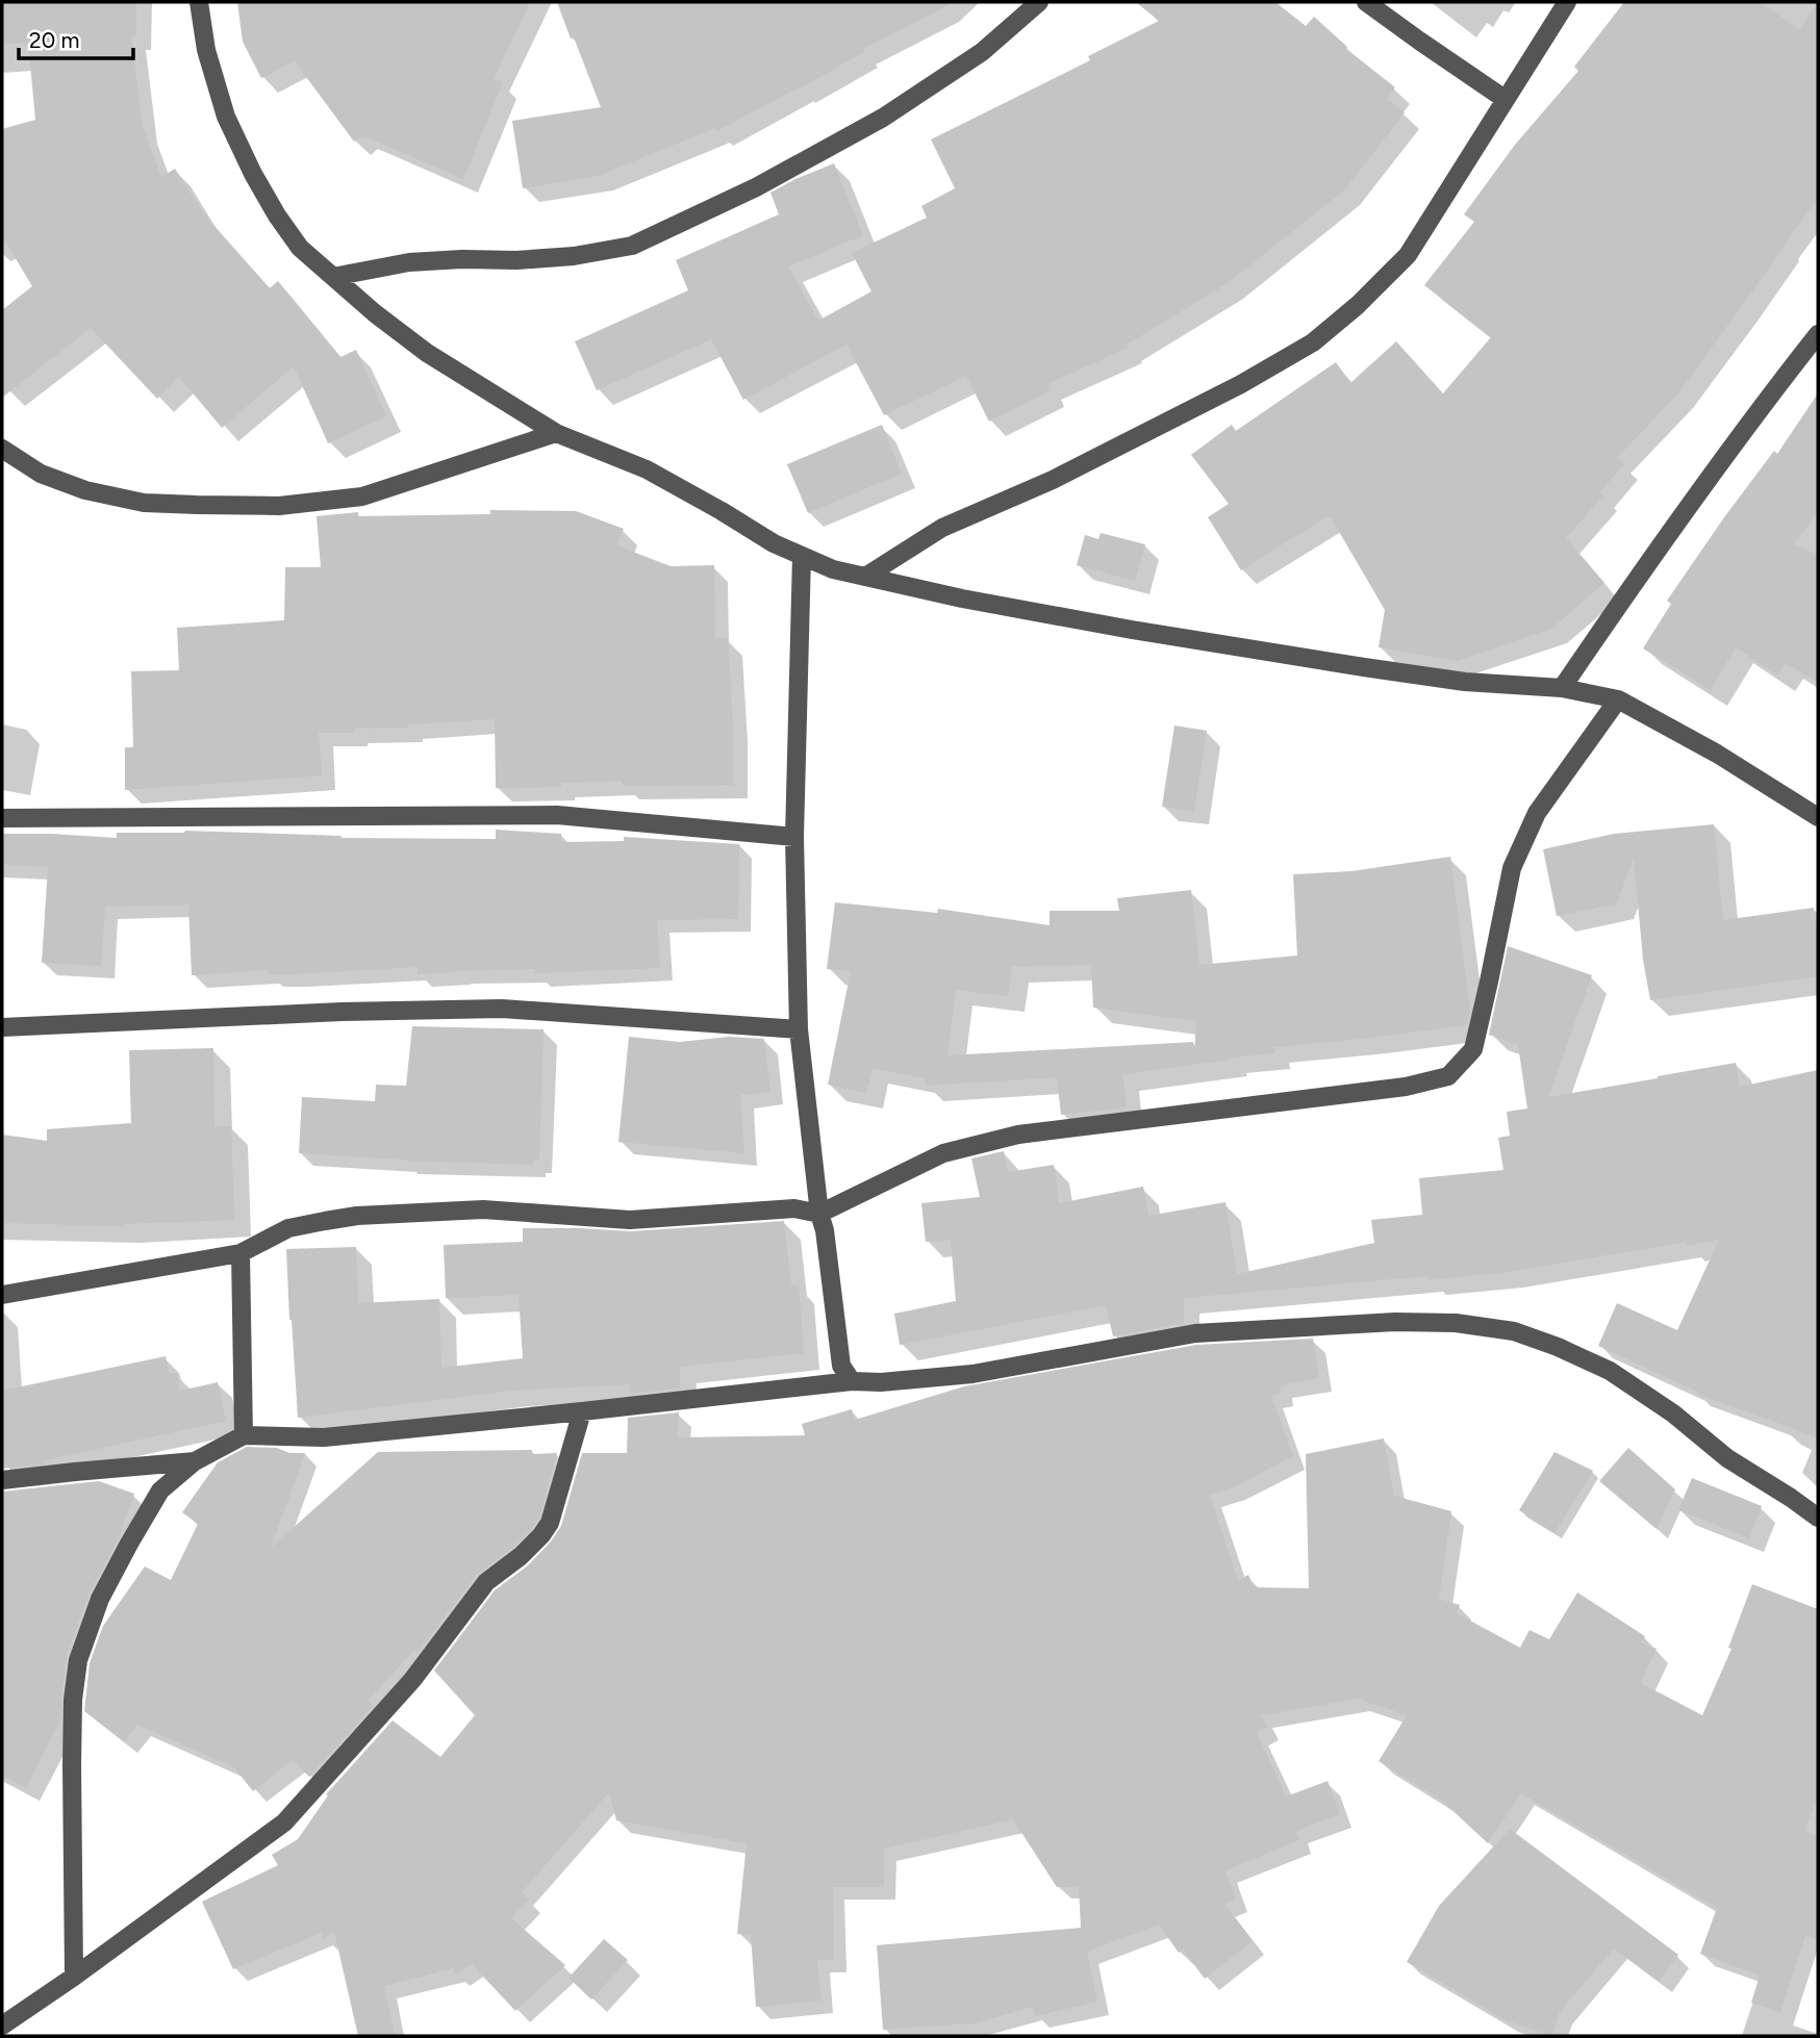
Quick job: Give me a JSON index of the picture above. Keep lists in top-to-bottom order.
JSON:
{
  "scale_bar": "20 m"
}
